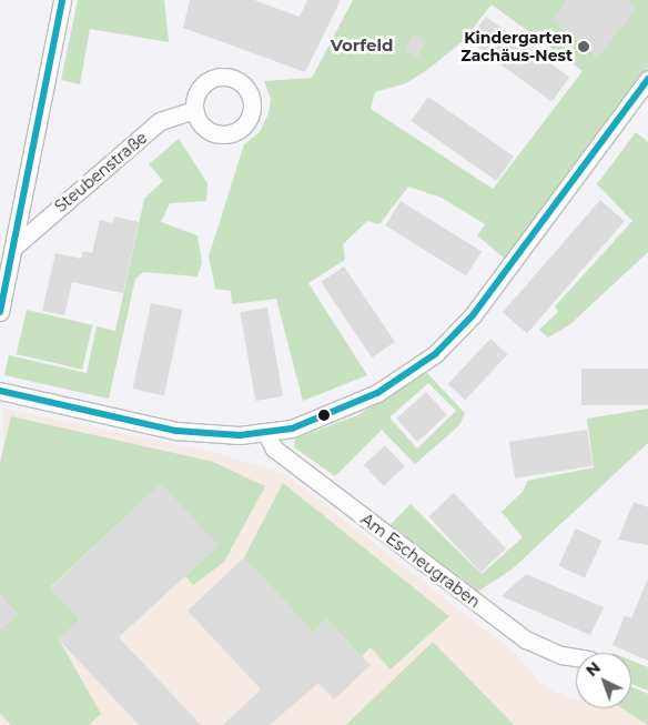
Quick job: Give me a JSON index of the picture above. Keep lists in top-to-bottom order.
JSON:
{
  "streets": {
    "street": ["Steubenstraße", "Am Escheugraben"]
  },
  "districts": ["Vorfeld"],
  "places": ["Kindergarten Zachäus-Nest"],
  "north": "top left"
}
